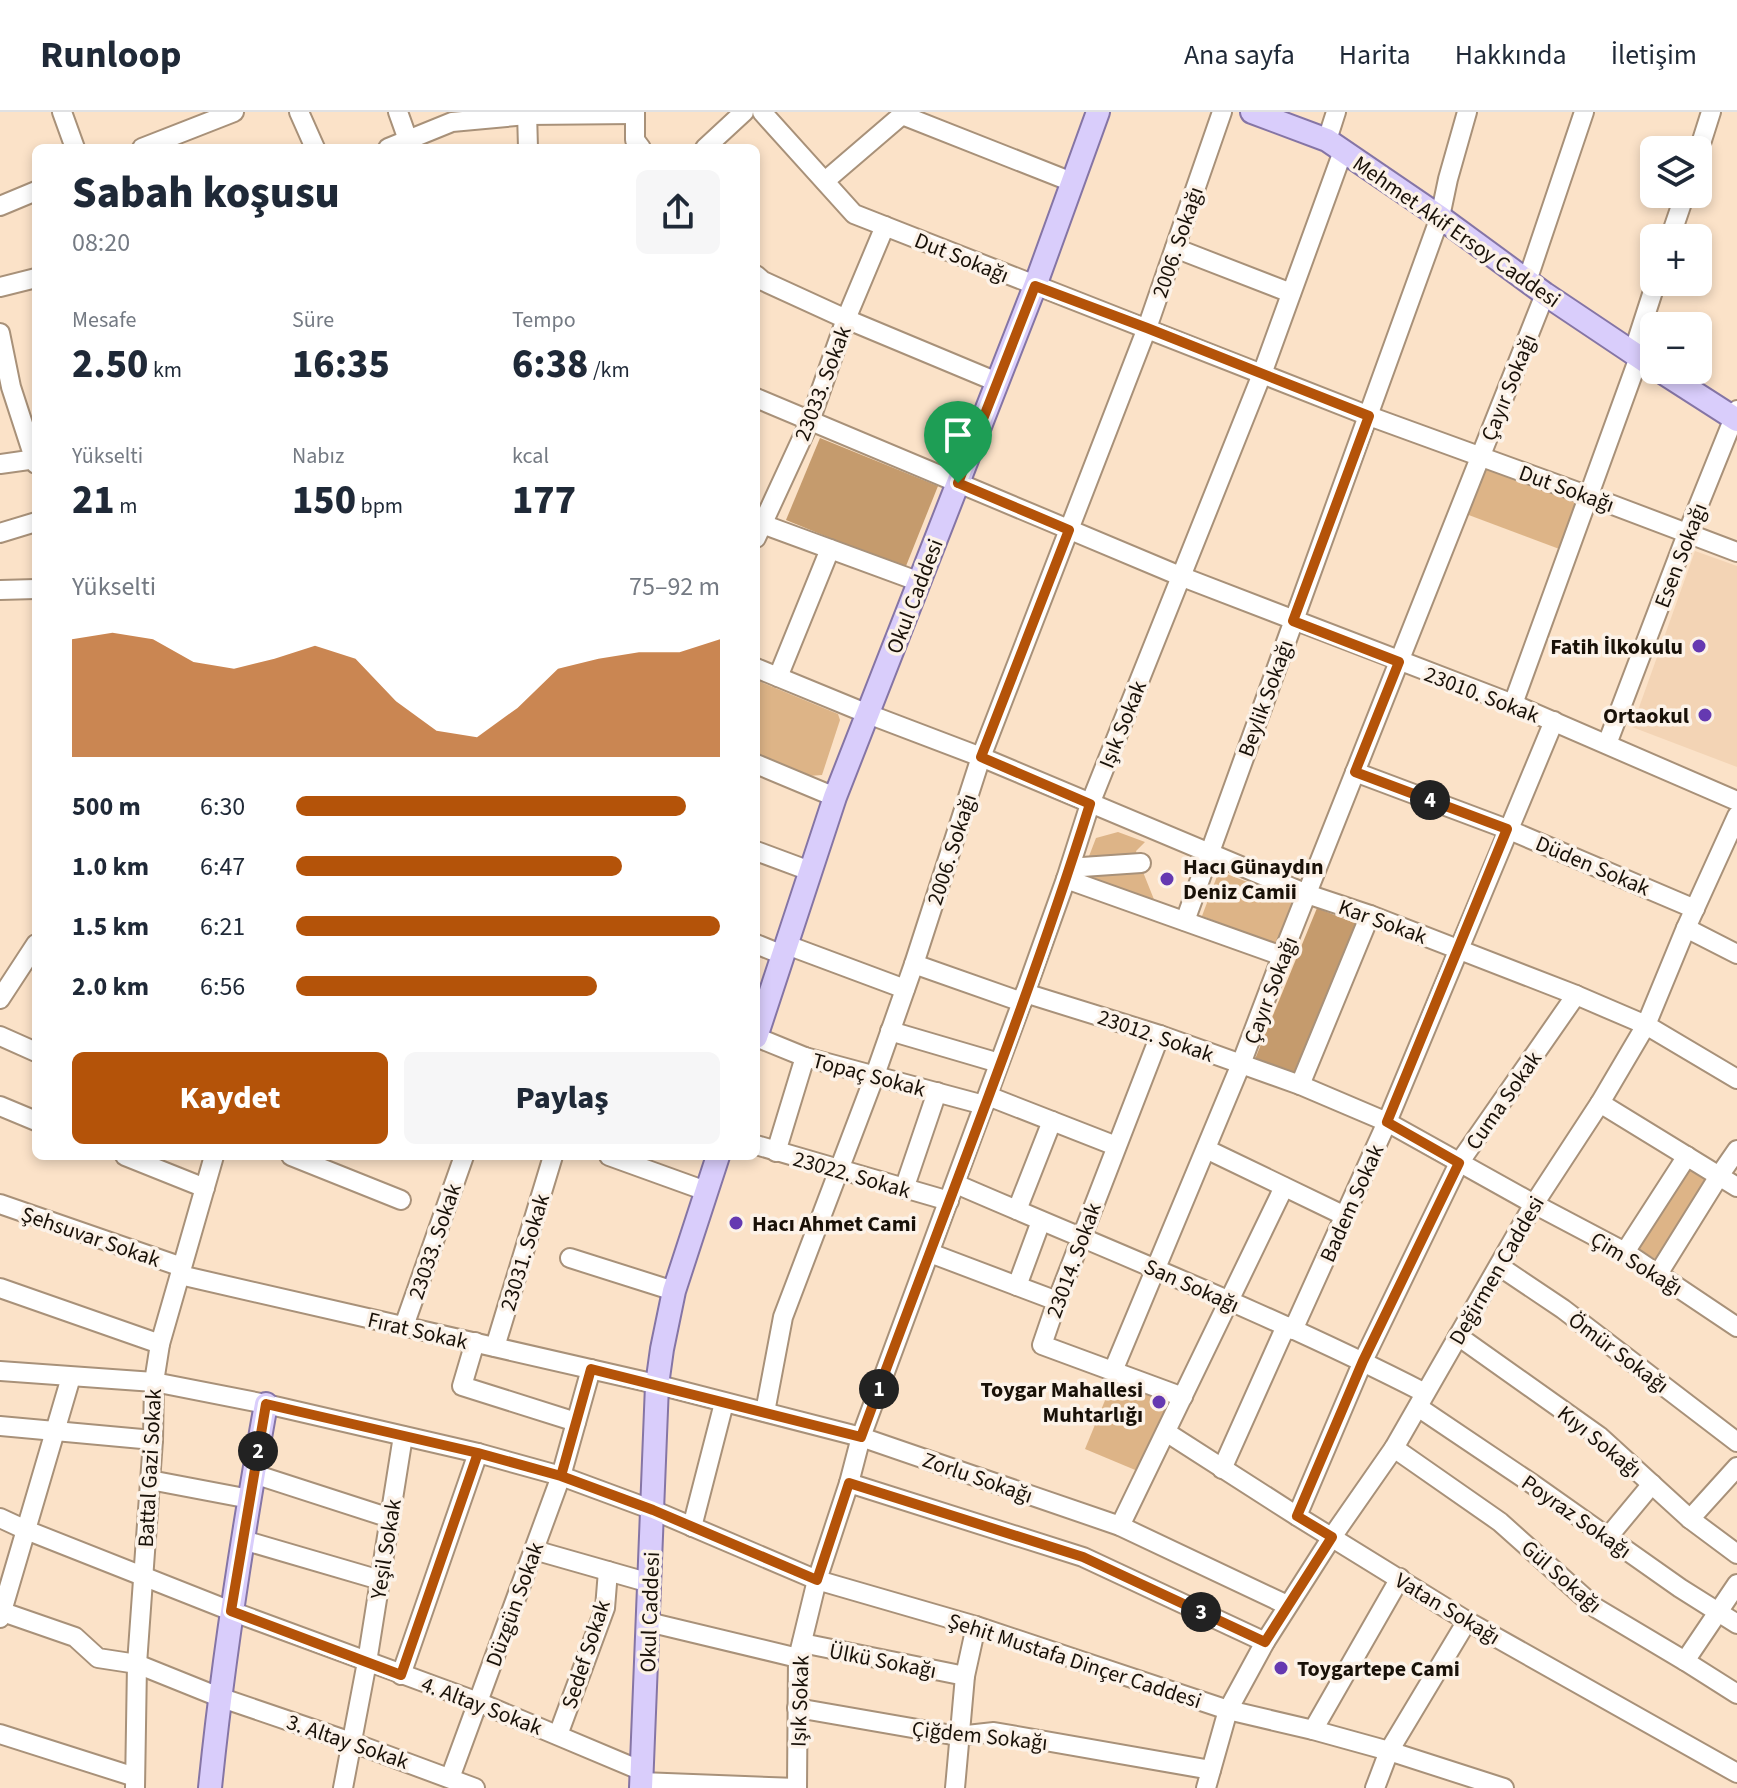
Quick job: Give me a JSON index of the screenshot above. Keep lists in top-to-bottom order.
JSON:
{
  "streets": {
    "main road": ["Mehmet Akif Ersoy Caddesi", "Okul Caddesi"],
    "street": [
      "2006. Sokağı",
      "Dut Sokağı",
      "23033. Sokak",
      "Çayır Sokağı",
      "Esen Sokağı",
      "23010. Sokak",
      "Beylik Sokağı",
      "Işık Sokak",
      "Düden Sokak",
      "Kar Sokak",
      "23012. Sokak",
      "Topaç Sokak",
      "Cuma Sokak",
      "23022. Sokak",
      "Badem Sokak",
      "Şehsuvar Sokak",
      "23031. Sokak",
      "23014. Sokak",
      "Çim Sokağı",
      "Değirmen Caddesi",
      "San Sokağı",
      "Fırat Sokak",
      "Ömür Sokağı",
      "Kıyı Sokağı",
      "Battal Gazi Sokak",
      "Zorlu Sokağı",
      "Poyraz Sokağı",
      "Yeşil Sokak",
      "Gül Sokağı",
      "Düzgün Sokak",
      "Vatan Sokağı",
      "Sedef Sokak",
      "Ülkü Sokağı",
      "Şehit Mustafa Dinçer Caddesi",
      "4. Altay Sokak",
      "Çiğdem Sokağı",
      "3. Altay Sokak"
    ]
  },
  "crossings": [
    ["Mehmet Akif Ersoy Caddesi", "Çayır Sokağı"],
    ["Mehmet Akif Ersoy Caddesi", "Esen Sokağı"],
    ["Mehmet Akif Ersoy Caddesi", "Beylik Sokağı"],
    ["Mehmet Akif Ersoy Caddesi", "Işık Sokak"],
    ["2006. Sokağı", "Dut Sokağı"],
    ["2006. Sokağı", "23010. Sokak"],
    ["2006. Sokağı", "Kar Sokak"],
    ["2006. Sokağı", "23012. Sokak"],
    ["2006. Sokağı", "Topaç Sokak"],
    ["2006. Sokağı", "23022. Sokak"],
    ["2006. Sokağı", "Zorlu Sokağı"],
    ["Dut Sokağı", "23033. Sokak"],
    ["Dut Sokağı", "Çayır Sokağı"],
    ["Dut Sokağı", "Esen Sokağı"],
    ["Dut Sokağı", "Okul Caddesi"],
    ["Dut Sokağı", "Beylik Sokağı"],
    ["Dut Sokağı", "Işık Sokak"],
    ["23033. Sokak", "23010. Sokak"],
    ["23033. Sokak", "Fırat Sokak"],
    ["Çayır Sokağı", "23010. Sokak"],
    ["Çayır Sokağı", "Düden Sokak"],
    ["Çayır Sokağı", "Kar Sokak"],
    ["Çayır Sokağı", "23012. Sokak"],
    ["Çayır Sokağı", "23014. Sokak"],
    ["Çayır Sokağı", "San Sokağı"],
    ["Esen Sokağı", "23010. Sokak"],
    ["Okul Caddesi", "23010. Sokak"],
    ["Okul Caddesi", "Kar Sokak"],
    ["Okul Caddesi", "Fırat Sokak"],
    ["Okul Caddesi", "Zorlu Sokağı"],
    ["Okul Caddesi", "Sedef Sokak"],
    ["Okul Caddesi", "Ülkü Sokağı"],
    ["Okul Caddesi", "Şehit Mustafa Dinçer Caddesi"],
    ["Okul Caddesi", "4. Altay Sokak"],
    ["23010. Sokak", "Beylik Sokağı"],
    ["23010. Sokak", "Işık Sokak"],
    ["23010. Sokak", "Badem Sokak"],
    ["Beylik Sokağı", "Kar Sokak"],
    ["Işık Sokak", "Kar Sokak"],
    ["Işık Sokak", "23012. Sokak"],
    ["Işık Sokak", "Topaç Sokak"],
    ["Işık Sokak", "23022. Sokak"],
    ["Işık Sokak", "San Sokağı"],
    ["Işık Sokak", "Zorlu Sokağı"],
    ["Işık Sokak", "Ülkü Sokağı"],
    ["Işık Sokak", "Şehit Mustafa Dinçer Caddesi"],
    ["Işık Sokak", "Çiğdem Sokağı"],
    ["Düden Sokak", "Badem Sokak"],
    ["Düden Sokak", "Değirmen Caddesi"],
    ["Kar Sokak", "Cuma Sokak"],
    ["Kar Sokak", "Badem Sokak"],
    ["Kar Sokak", "Değirmen Caddesi"],
    ["23012. Sokak", "Cuma Sokak"],
    ["23012. Sokak", "Badem Sokak"],
    ["23012. Sokak", "23014. Sokak"],
    ["23012. Sokak", "Çim Sokağı"],
    ["Topaç Sokak", "23014. Sokak"],
    ["Cuma Sokak", "Çim Sokağı"],
    ["Cuma Sokak", "San Sokağı"],
    ["Cuma Sokak", "Vatan Sokağı"],
    ["23022. Sokak", "San Sokağı"],
    ["Badem Sokak", "San Sokağı"],
    ["Badem Sokak", "Vatan Sokağı"],
    ["Şehsuvar Sokak", "Fırat Sokak"],
    ["Şehsuvar Sokak", "Battal Gazi Sokak"],
    ["23031. Sokak", "Fırat Sokak"],
    ["23014. Sokak", "San Sokağı"],
    ["Çim Sokağı", "Değirmen Caddesi"],
    ["Değirmen Caddesi", "San Sokağı"],
    ["Değirmen Caddesi", "Ömür Sokağı"],
    ["Değirmen Caddesi", "Kıyı Sokağı"],
    ["Değirmen Caddesi", "Zorlu Sokağı"],
    ["Değirmen Caddesi", "Poyraz Sokağı"],
    ["Değirmen Caddesi", "Gül Sokağı"],
    ["Değirmen Caddesi", "Vatan Sokağı"],
    ["Değirmen Caddesi", "Şehit Mustafa Dinçer Caddesi"],
    ["Değirmen Caddesi", "Çiğdem Sokağı"],
    ["San Sokağı", "Poyraz Sokağı"],
    ["Fırat Sokak", "Battal Gazi Sokak"],
    ["Fırat Sokak", "Zorlu Sokağı"],
    ["Fırat Sokak", "Düzgün Sokak"],
    ["Battal Gazi Sokak", "Şehit Mustafa Dinçer Caddesi"],
    ["Battal Gazi Sokak", "4. Altay Sokak"],
    ["Battal Gazi Sokak", "3. Altay Sokak"],
    ["Yeşil Sokak", "Şehit Mustafa Dinçer Caddesi"],
    ["Yeşil Sokak", "4. Altay Sokak"],
    ["Yeşil Sokak", "3. Altay Sokak"],
    ["Düzgün Sokak", "Sedef Sokak"],
    ["Düzgün Sokak", "Şehit Mustafa Dinçer Caddesi"],
    ["Düzgün Sokak", "4. Altay Sokak"],
    ["Düzgün Sokak", "3. Altay Sokak"],
    ["Sedef Sokak", "4. Altay Sokak"]
  ],
  "places": [
    "Fatih İlkokulu",
    "Ortaokul",
    "Hacı Günaydın Deniz Camii",
    "Hacı Ahmet Cami",
    "Toygar Mahallesi Muhtarlığı",
    "Toygartepe Cami"
  ],
  "page": {
    "header": "Runloop",
    "nav": [
      "Ana sayfa",
      "Harita",
      "Hakkında",
      "İletişim"
    ],
    "map_buttons": ["+", "−"],
    "heading": ["Sabah koşusu", "08:20"],
    "stats": [
      ["Mesafe", "2.50 km"],
      ["Süre", "16:35"],
      ["Tempo", "6:38 /km"],
      ["Yükselti", "21 m"],
      ["Nabız", "150 bpm"],
      ["kcal", "177"]
    ],
    "chart": ["Yükselti", "75–92 m"],
    "list": [
      {
        "name": "500 m",
        "note": "6:30"
      },
      {
        "name": "1.0 km",
        "note": "6:47"
      },
      {
        "name": "1.5 km",
        "note": "6:21"
      },
      {
        "name": "2.0 km",
        "note": "6:56"
      }
    ],
    "pins": [
      "4",
      "1",
      "2",
      "3"
    ],
    "buttons": ["Kaydet", "Paylaş"]
  }
}
